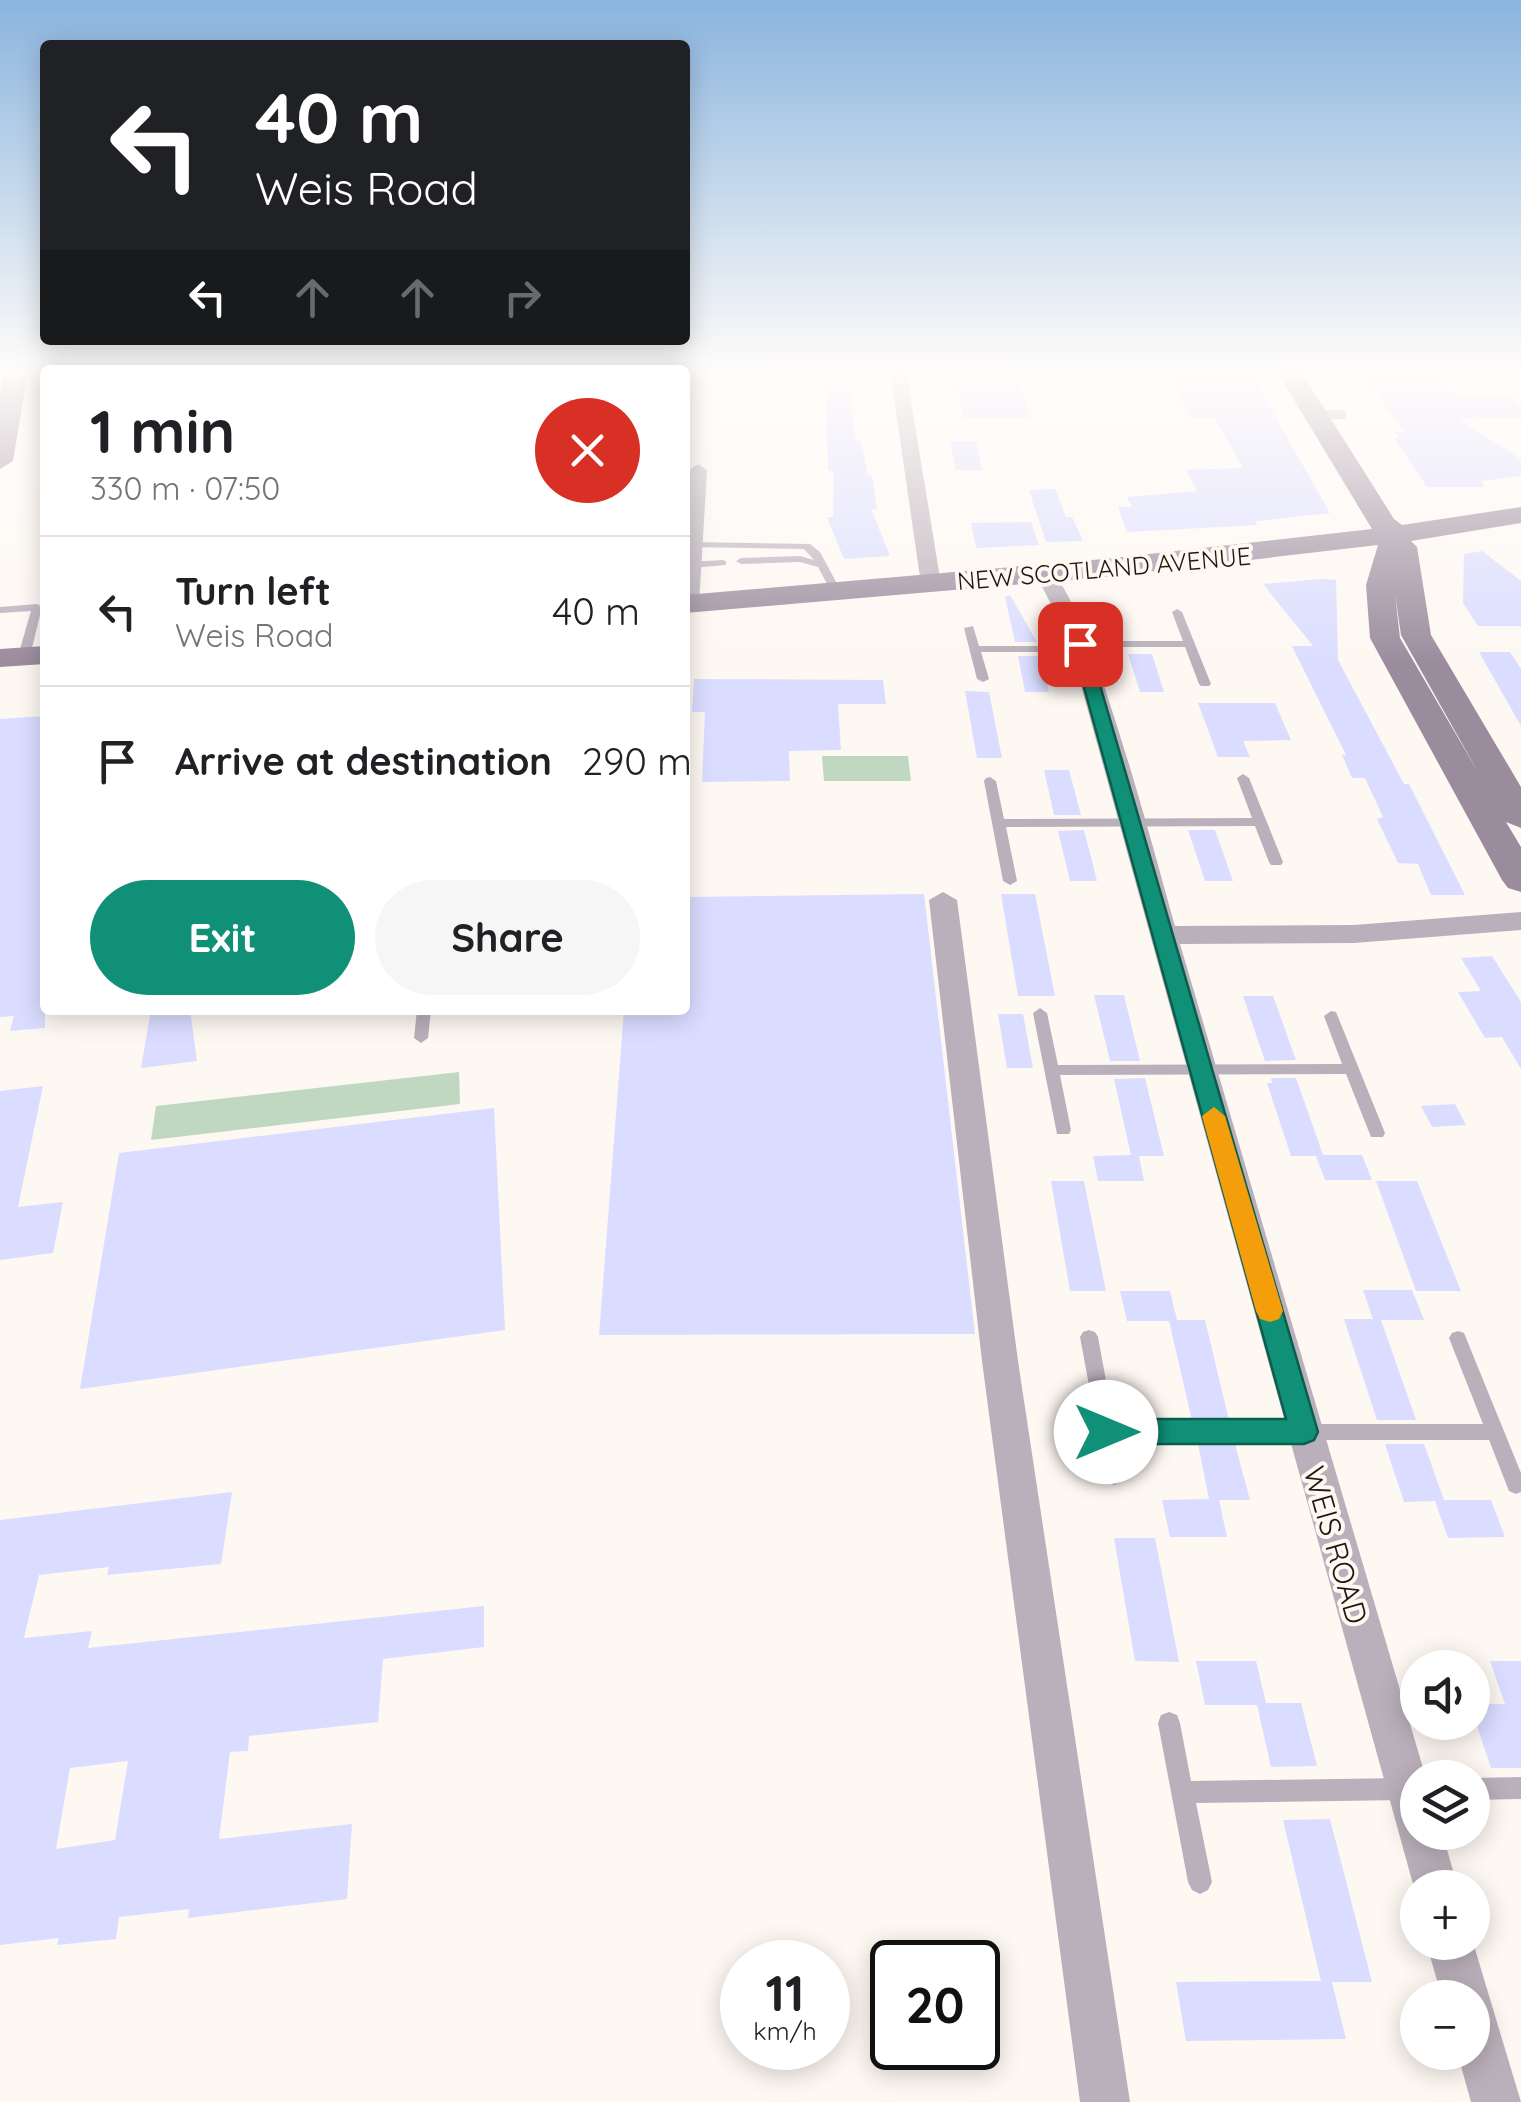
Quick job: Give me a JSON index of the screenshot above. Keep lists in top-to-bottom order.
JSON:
{
  "streets": {
    "street": ["NEW SCOTLAND AVENUE", "WEIS ROAD"]
  },
  "crossings": [
    ["NEW SCOTLAND AVENUE", "WEIS ROAD"]
  ],
  "page": {
    "turn": ["40 m", "Weis Road"],
    "heading": ["1 min", "330 m · 07:50"],
    "list": [
      {
        "name": "Turn left",
        "note": "Weis Road",
        "value": "40 m"
      },
      {
        "name": "Arrive at destination",
        "value": "290 m"
      }
    ],
    "buttons": ["Exit", "Share"],
    "map_buttons": ["+", "−"],
    "speed": "11 km/h",
    "limit": "20"
  }
}
